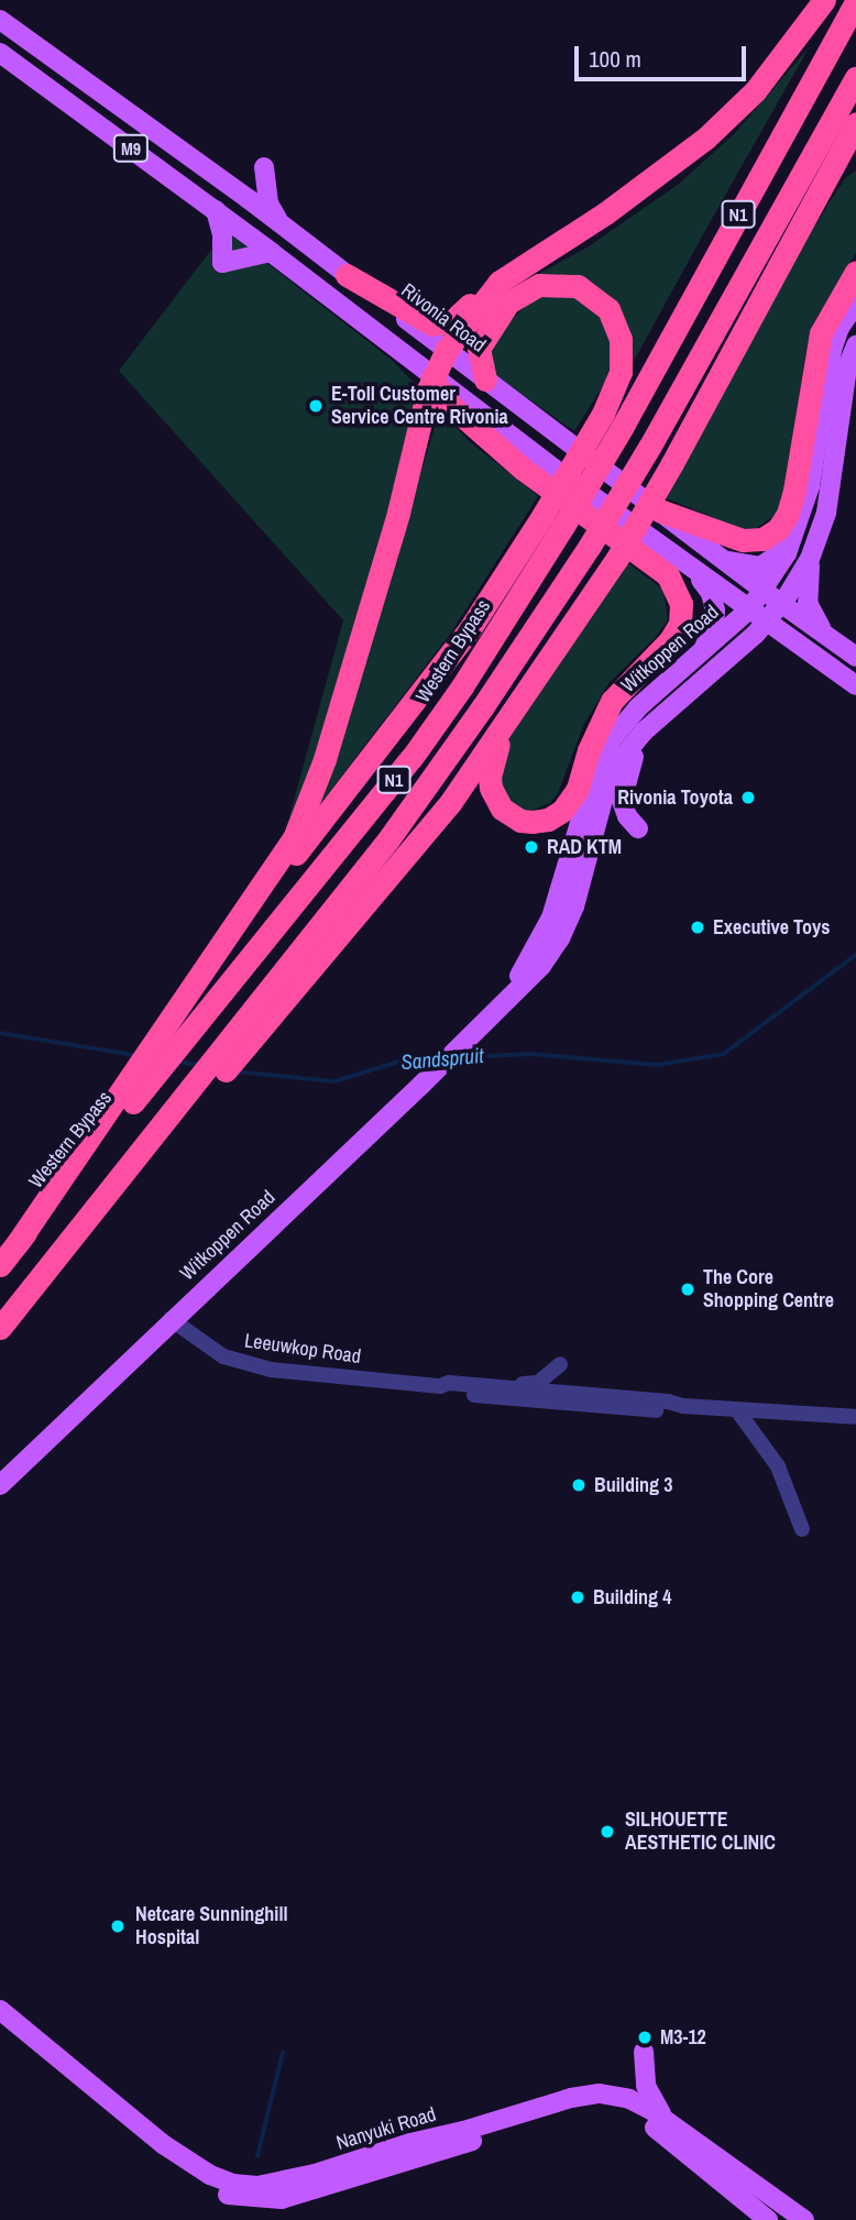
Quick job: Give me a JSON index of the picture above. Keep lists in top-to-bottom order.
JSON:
{
  "streets": {
    "highway": ["N1", "Western Bypass"],
    "main road": [
      "M9",
      "Rivonia Road",
      "Witkoppen Road",
      "Nanyuki Road"
    ],
    "street": ["Leeuwkop Road"]
  },
  "crossings": [
    ["M9", "Witkoppen Road"],
    ["Rivonia Road", "Witkoppen Road"],
    ["Witkoppen Road", "Leeuwkop Road"]
  ],
  "water": ["Sandspruit"],
  "places": [
    "E-Toll Customer Service Centre Rivonia",
    "Rivonia Toyota",
    "RAD KTM",
    "Executive Toys",
    "The Core Shopping Centre",
    "Building 3",
    "Building 4",
    "SILHOUETTE AESTHETIC CLINIC",
    "Netcare Sunninghill Hospital",
    "M3-12"
  ],
  "scale_bar": "100 m"
}
